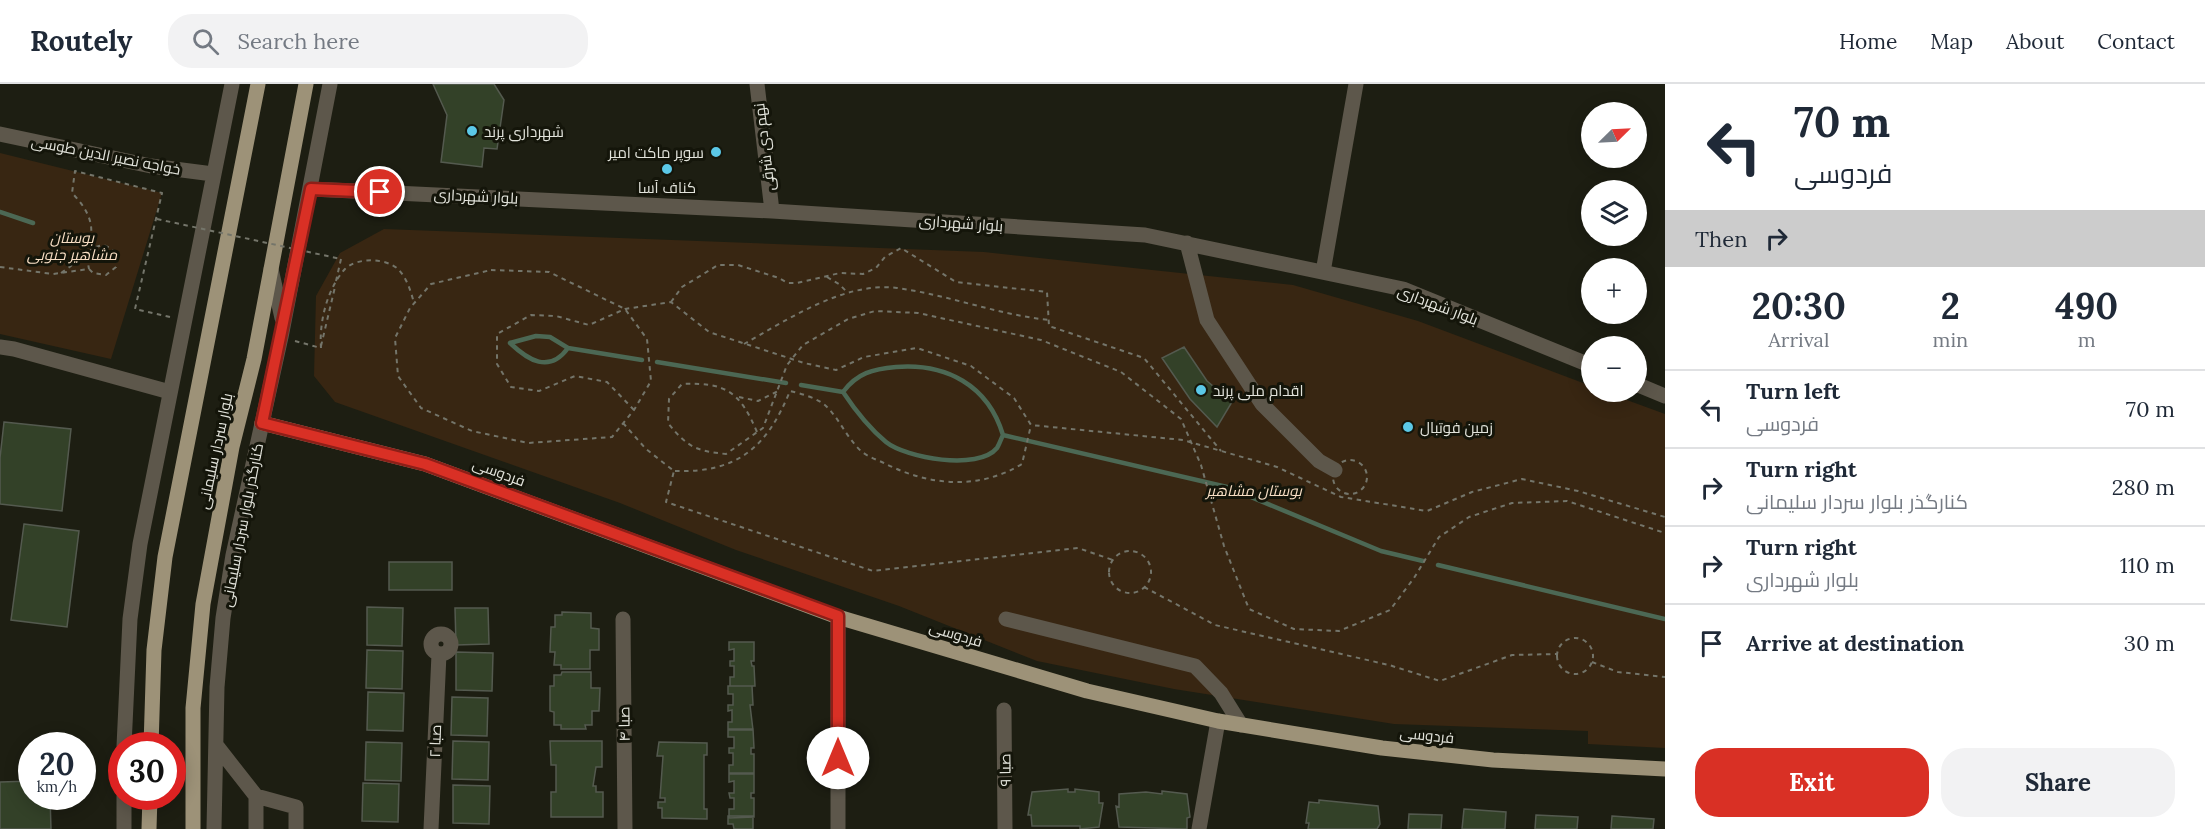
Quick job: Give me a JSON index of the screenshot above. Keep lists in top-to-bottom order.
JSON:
{
  "streets": {
    "main road": ["بلوار سردار سلیمانی", "فردوسی"],
    "street": [
      "نهم دی شرقی",
      "خواجه نصیر الدین طوسی",
      "بلوار شهرداری",
      "کنارگذر بلوار سردار سلیمانی",
      "صبا ۴",
      "صبا ۲",
      "صبا ۹"
    ]
  },
  "crossings": [
    ["نهم دی شرقی", "بلوار شهرداری"],
    ["بلوار شهرداری", "کنارگذر بلوار سردار سلیمانی"],
    ["فردوسی", "کنارگذر بلوار سردار سلیمانی"]
  ],
  "parks": ["بوستان مشاهیر جنوبی", "بوستان مشاهیر"],
  "places": [
    "شهرداری پرند",
    "سوپر ماکت امیر",
    "کناف آسا",
    "اقدام ملی پرند",
    "زمین فوتبال"
  ],
  "north": "top right",
  "page": {
    "header": "Routely",
    "search": "Search here",
    "nav": [
      "Home",
      "Map",
      "About",
      "Contact"
    ],
    "turn": ["70 m", "فردوسی"],
    "map_buttons": ["+", "−"],
    "then": "Then",
    "eta": [
      "20:30",
      "Arrival",
      "2",
      "min",
      "490",
      "m"
    ],
    "list": [
      {
        "name": "Turn left",
        "note": "فردوسی",
        "value": "70 m"
      },
      {
        "name": "Turn right",
        "note": "کنارگذر بلوار سردار سلیمانی",
        "value": "280 m"
      },
      {
        "name": "Turn right",
        "note": "بلوار شهرداری",
        "value": "110 m"
      },
      {
        "name": "Arrive at destination",
        "value": "30 m"
      }
    ],
    "speed": "20 km/h",
    "limit": "30",
    "buttons": ["Exit", "Share"]
  }
}
